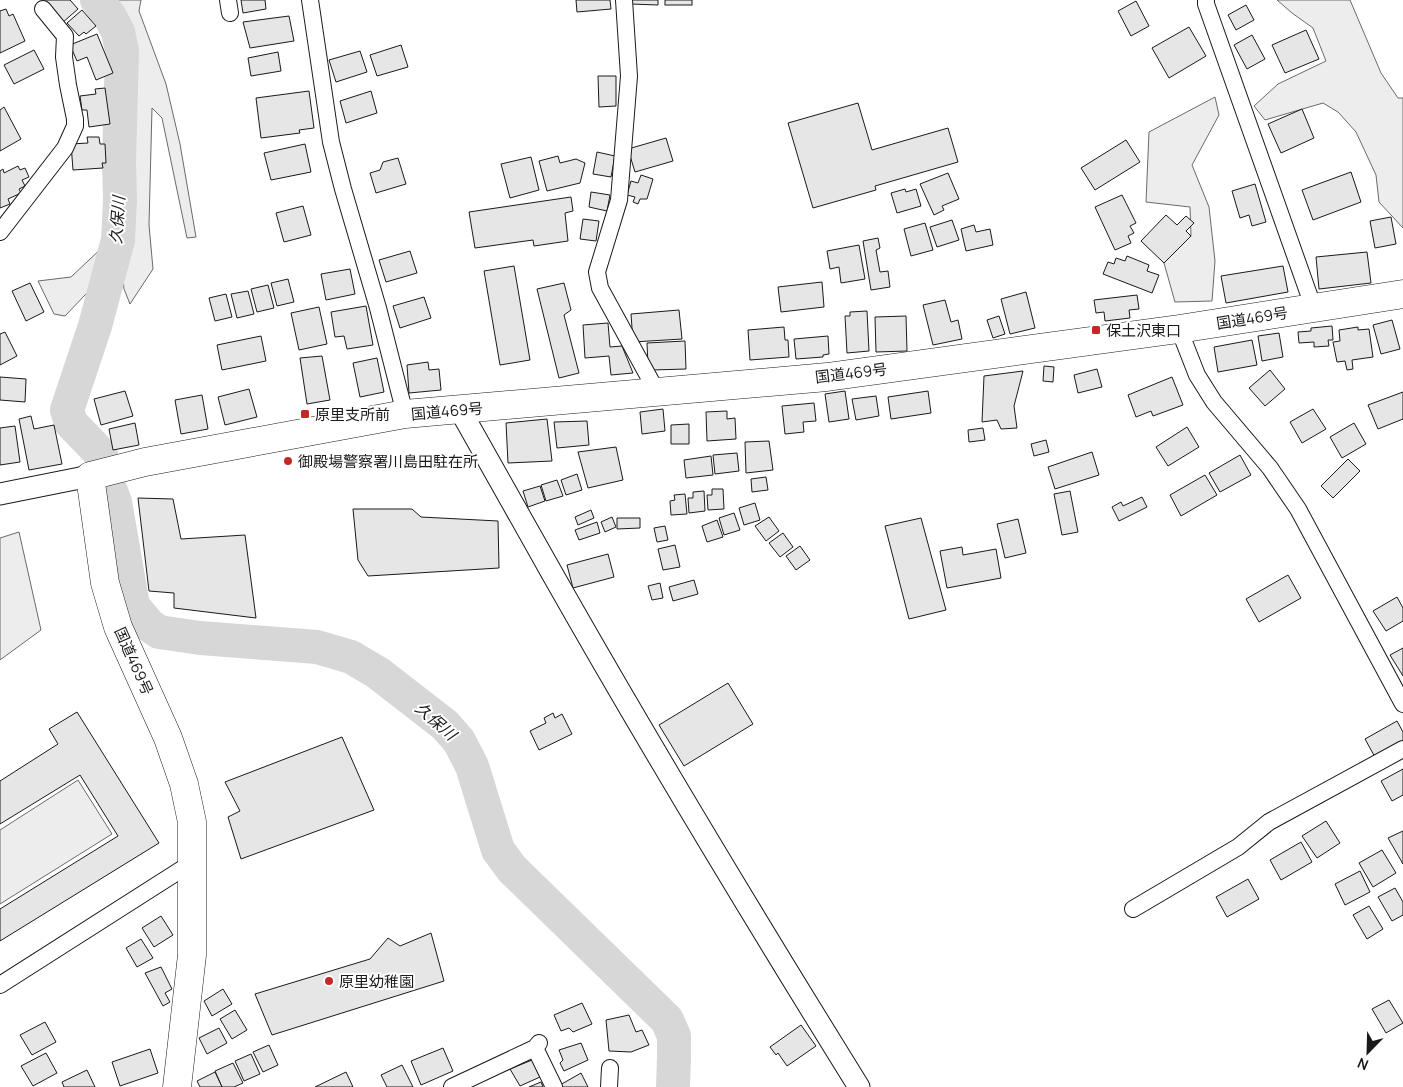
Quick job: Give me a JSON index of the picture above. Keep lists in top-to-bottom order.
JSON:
{
  "streets": {
    "highway": ["国道469号"]
  },
  "water": ["久保川"],
  "places": {
    "transit": ["保土沢東口", "原里支所前"],
    "other": ["御殿場警察署川島田駐在所", "原里幼稚園"]
  },
  "north": "bottom left"
}
